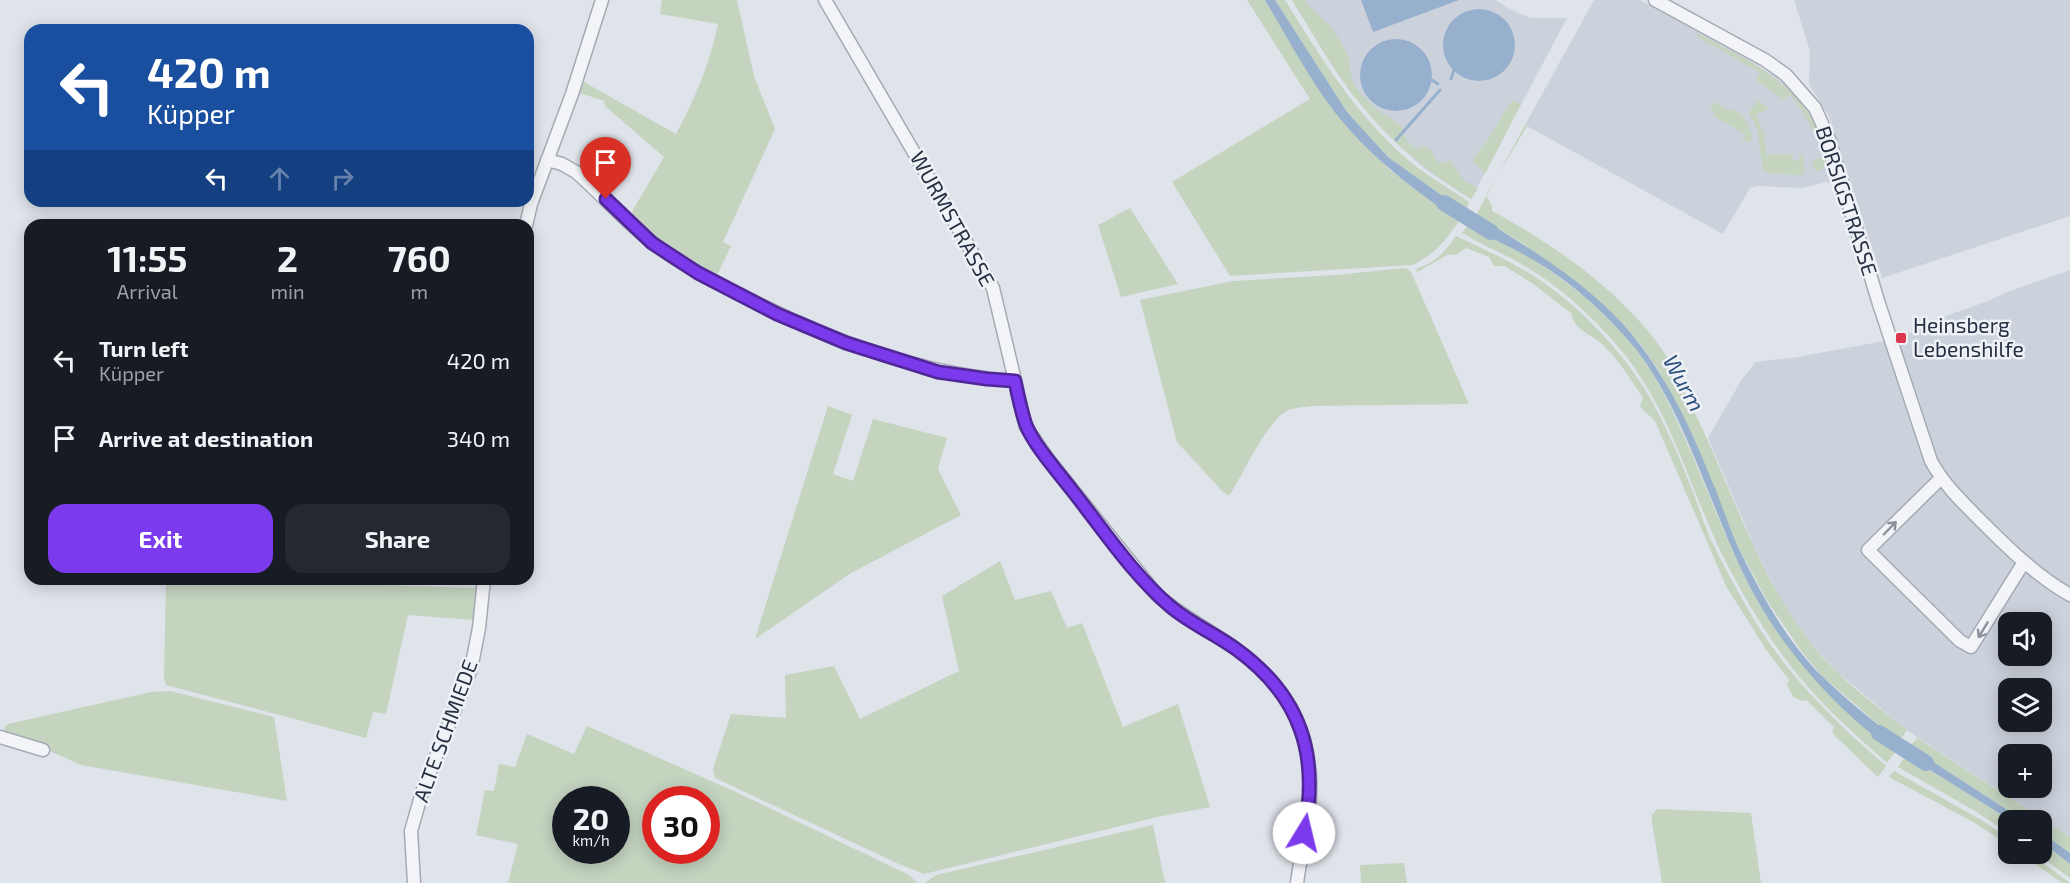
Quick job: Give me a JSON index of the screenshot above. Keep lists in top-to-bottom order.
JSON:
{
  "streets": {
    "street": ["BORSIGSTRASSE", "WURMSTRASSE", "ALTE SCHMIEDE"]
  },
  "water": ["Wurm"],
  "places": {
    "transit": ["Heinsberg Lebenshilfe"]
  },
  "page": {
    "turn": ["420 m", "Küpper"],
    "eta": [
      "11:55",
      "Arrival",
      "2",
      "min",
      "760",
      "m"
    ],
    "list": [
      {
        "name": "Turn left",
        "note": "Küpper",
        "value": "420 m"
      },
      {
        "name": "Arrive at destination",
        "value": "340 m"
      }
    ],
    "buttons": ["Exit", "Share"],
    "map_buttons": ["+", "−"],
    "speed": "20 km/h",
    "limit": "30"
  }
}
